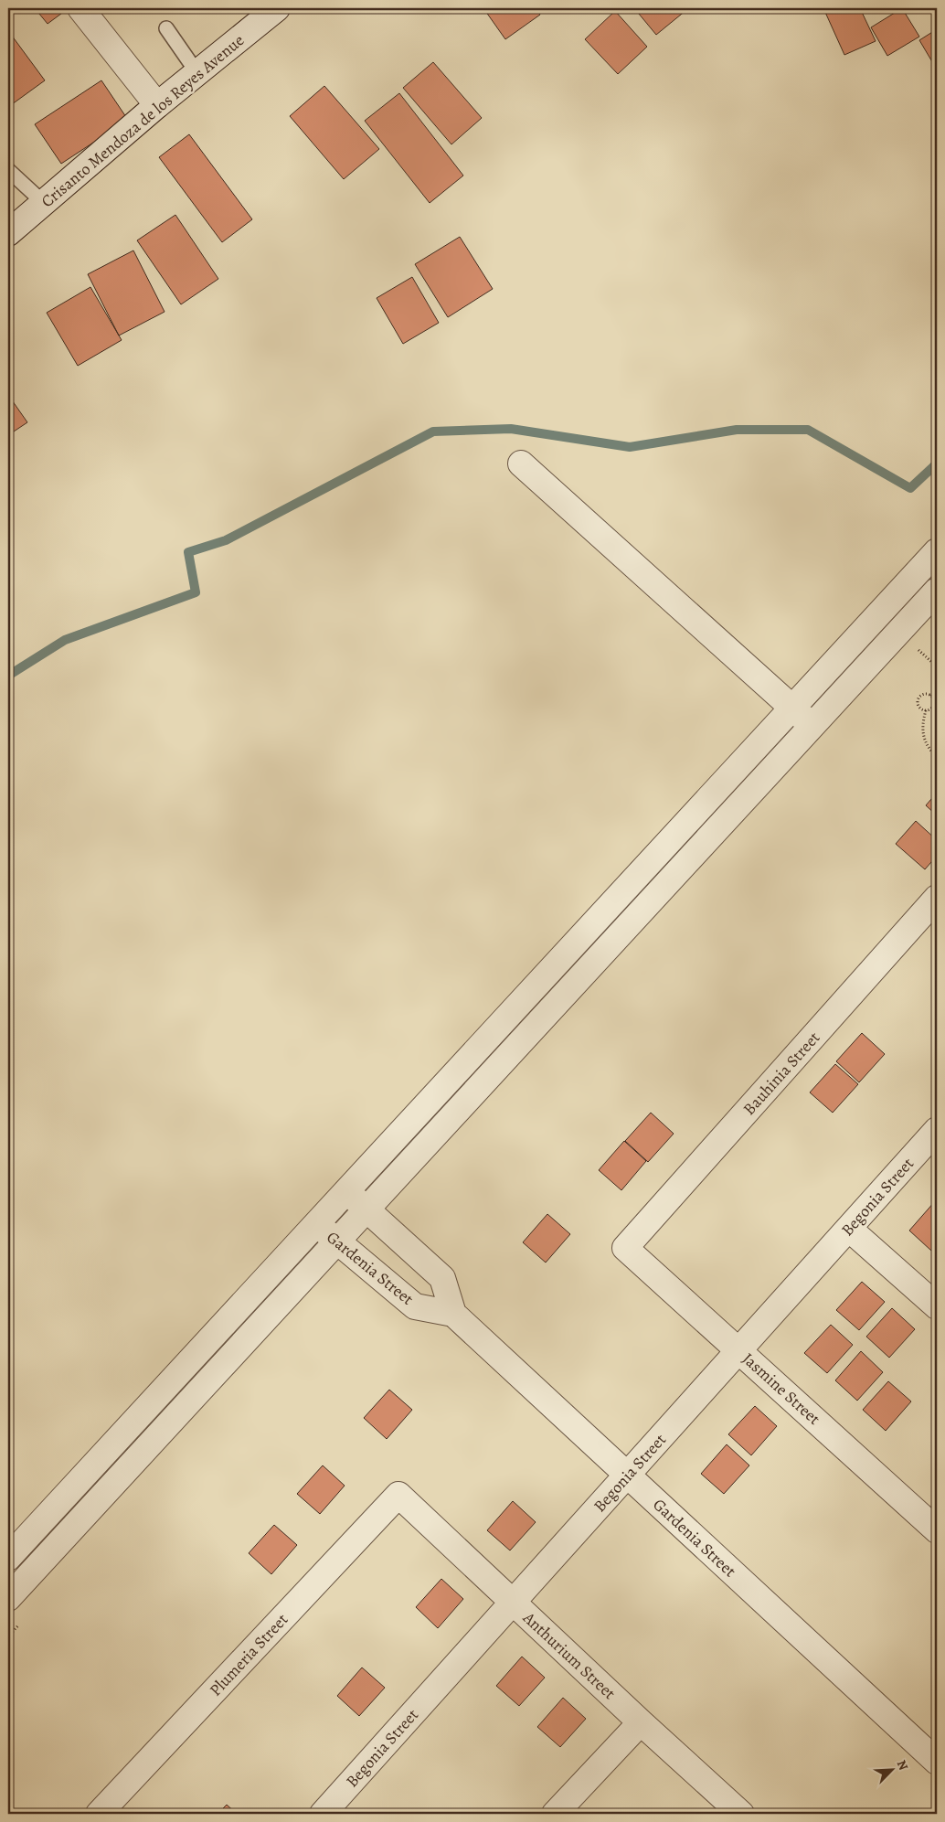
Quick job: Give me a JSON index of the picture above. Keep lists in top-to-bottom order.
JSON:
{
  "streets": {
    "street": [
      "Crisanto Mendoza de los Reyes Avenue",
      "Bauhinia Street",
      "Begonia Street",
      "Gardenia Street",
      "Jasmine Street",
      "Plumeria Street",
      "Anthurium Street"
    ]
  },
  "crossings": [
    ["Bauhinia Street", "Jasmine Street"],
    ["Begonia Street", "Gardenia Street"],
    ["Begonia Street", "Jasmine Street"],
    ["Begonia Street", "Anthurium Street"],
    ["Plumeria Street", "Anthurium Street"]
  ],
  "north": "top right"
}
